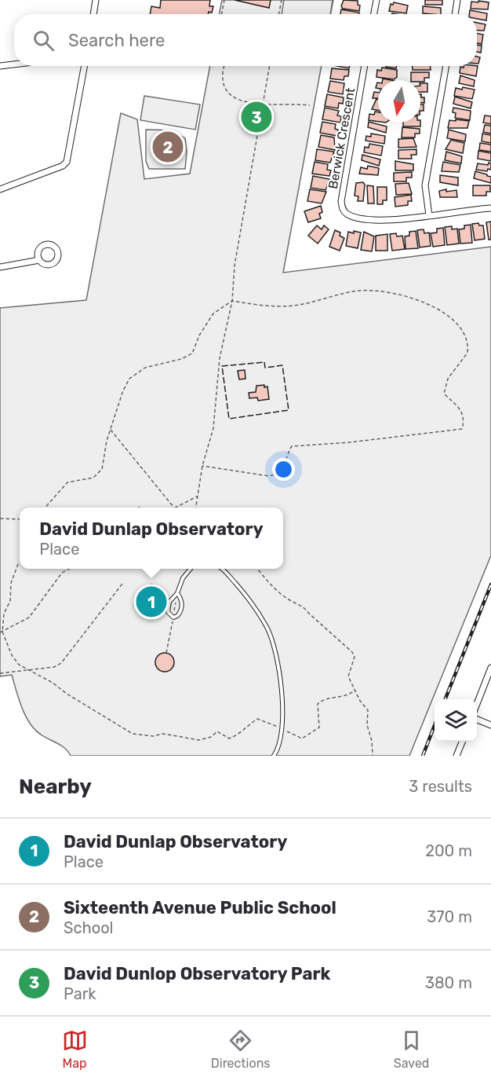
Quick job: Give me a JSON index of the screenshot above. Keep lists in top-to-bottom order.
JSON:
{
  "streets": {
    "street": ["Berwick Crescent"]
  },
  "north": "bottom",
  "page": {
    "search": "Search here",
    "pins": ["3", "2", "1"],
    "popup": ["David Dunlap Observatory", "Place"],
    "heading": ["Nearby", "3 results"],
    "list": [
      {
        "mark": "1",
        "name": "David Dunlap Observatory",
        "note": "Place",
        "value": "200 m"
      },
      {
        "mark": "2",
        "name": "Sixteenth Avenue Public School",
        "note": "School",
        "value": "370 m"
      },
      {
        "mark": "3",
        "name": "David Dunlop Observatory Park",
        "note": "Park",
        "value": "380 m"
      }
    ],
    "nav": ["Map", "Directions", "Saved"]
  }
}
